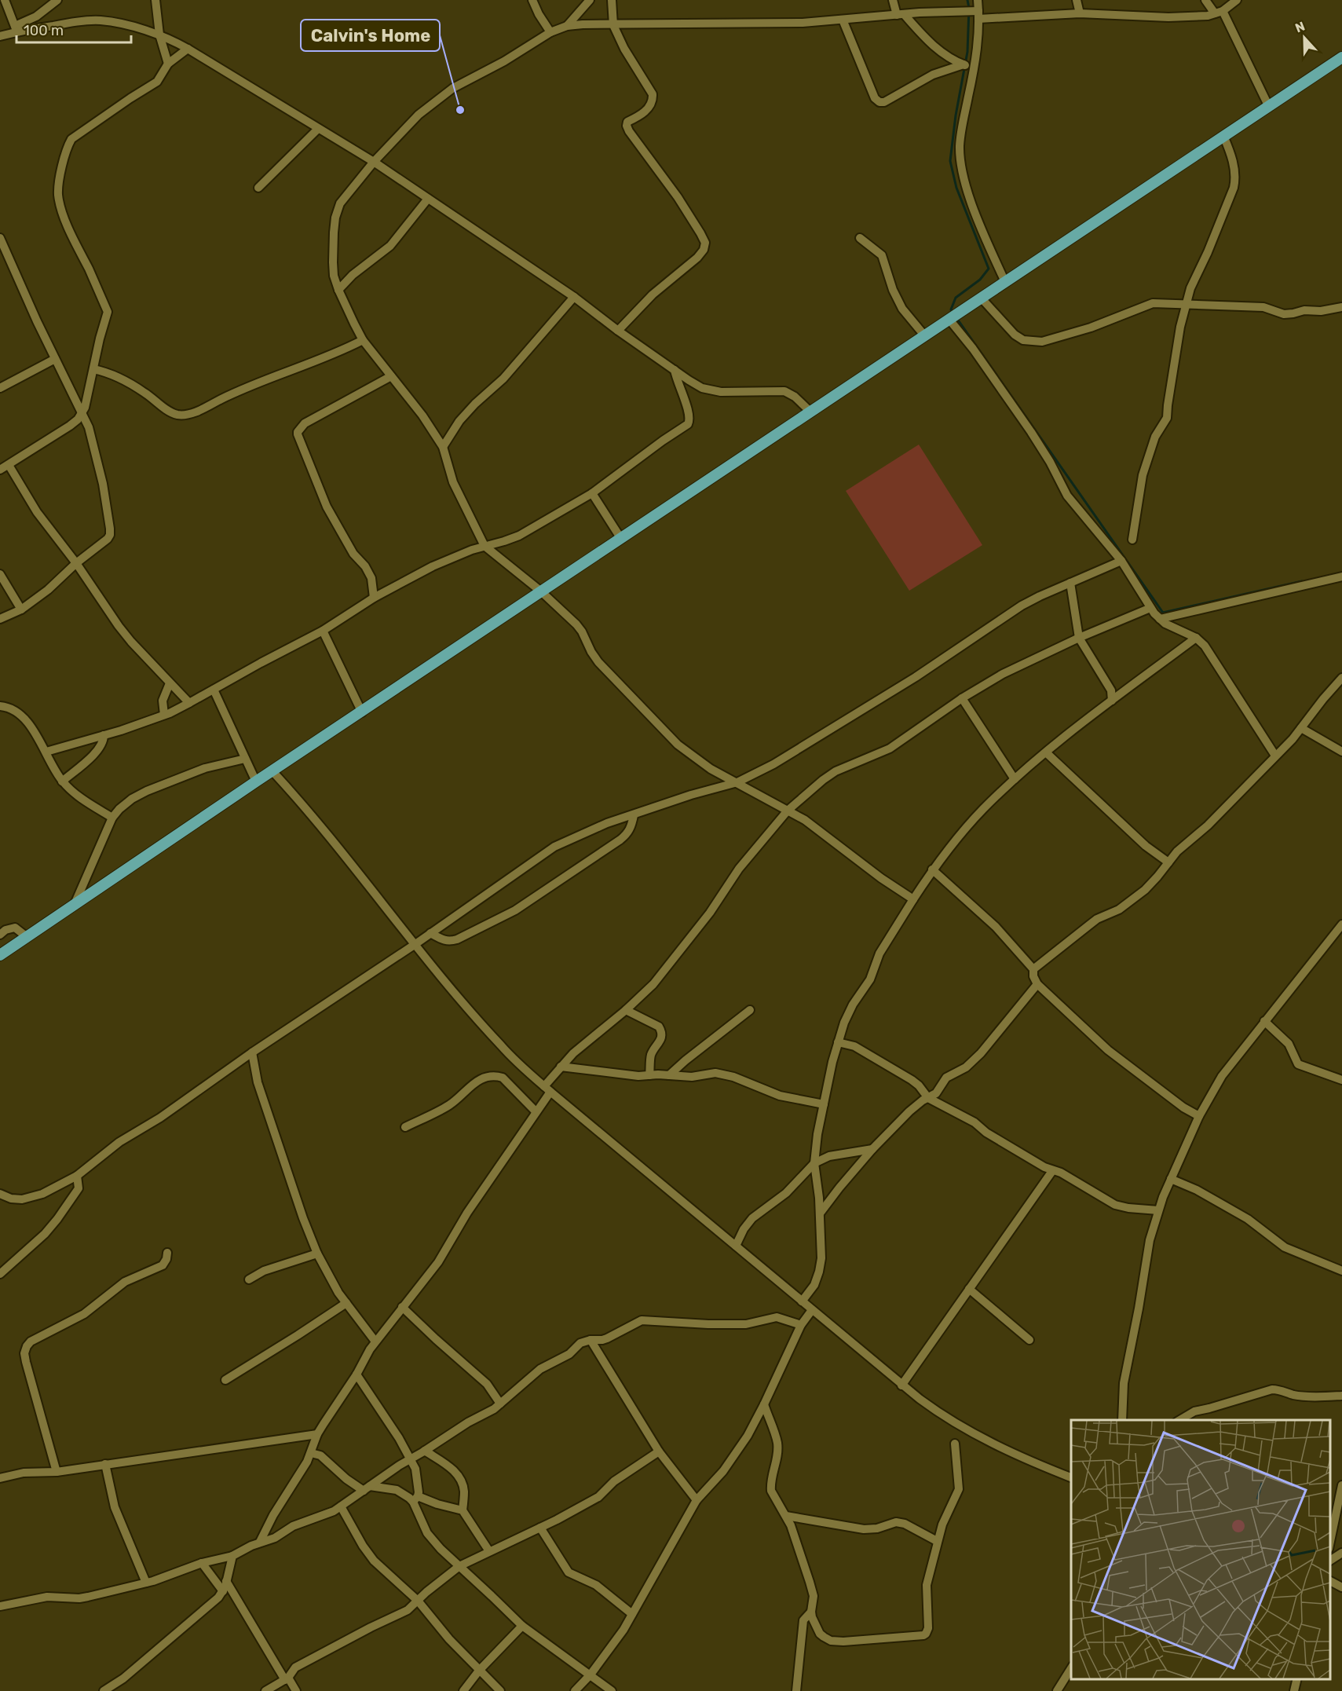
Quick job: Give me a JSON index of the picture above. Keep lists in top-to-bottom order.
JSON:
{
  "places": ["Calvin's Home"],
  "scale_bar": "100 m",
  "north": "top"
}
